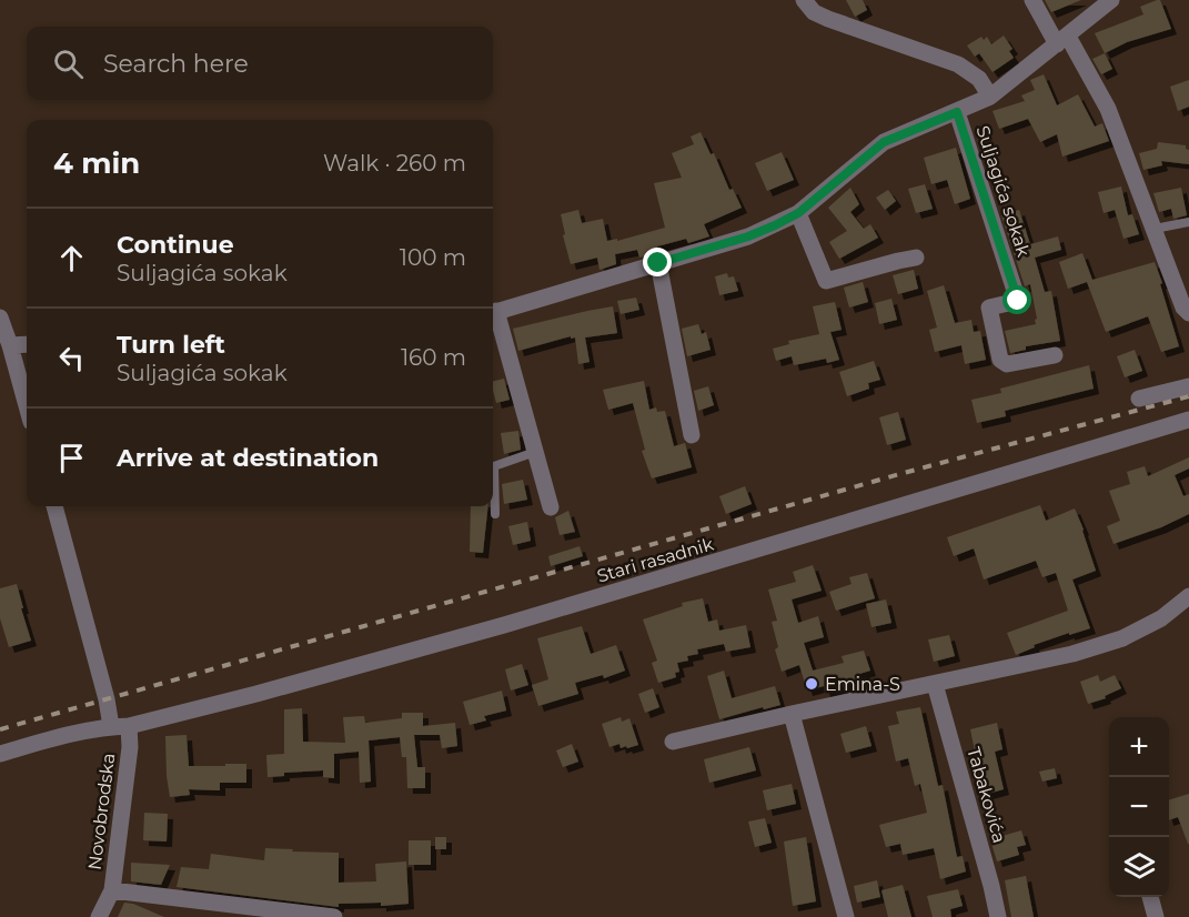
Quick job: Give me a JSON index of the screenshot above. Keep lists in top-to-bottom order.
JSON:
{
  "streets": {
    "street": [
      "Suljagića sokak",
      "Stari rasadnik",
      "Tabakovića",
      "Novobrodska"
    ]
  },
  "crossings": [
    ["Stari rasadnik", "Novobrodska"]
  ],
  "places": ["Emina-S"],
  "page": {
    "search": "Search here",
    "heading": ["4 min", "Walk · 260 m"],
    "list": [
      ["Continue", "Suljagića sokak", "100 m"],
      ["Turn left", "Suljagića sokak", "160 m"],
      "Arrive at destination"
    ],
    "map_buttons": ["+", "−"]
  }
}
